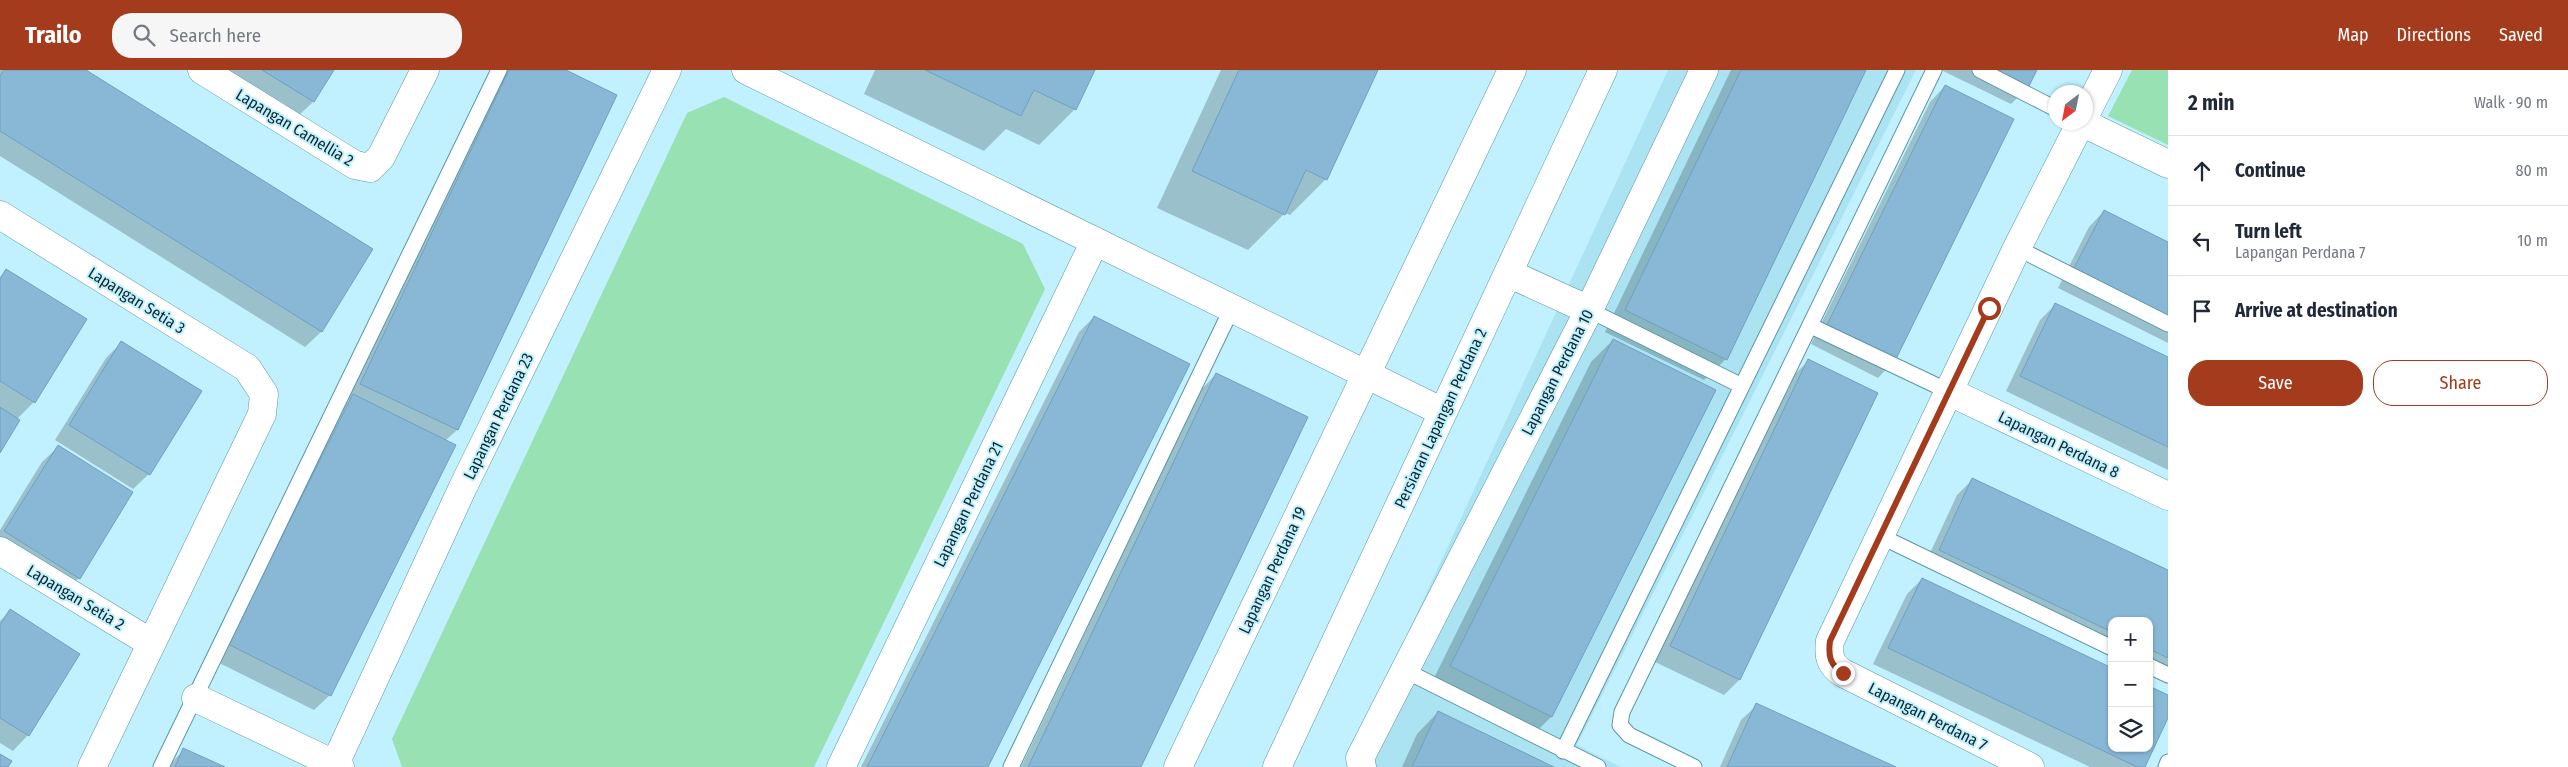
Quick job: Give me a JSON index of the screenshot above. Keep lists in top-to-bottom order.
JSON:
{
  "streets": {
    "street": [
      "Lapangan Camellia 2",
      "Lapangan Setia 3",
      "Lapangan Perdana 10",
      "Lapangan Perdana 23",
      "Persiaran Lapangan Perdana 2",
      "Lapangan Perdana 8",
      "Lapangan Perdana 21",
      "Lapangan Perdana 19",
      "Lapangan Setia 2",
      "Lapangan Perdana 7"
    ]
  },
  "crossings": [
    ["Lapangan Setia 3", "Lapangan Setia 2"]
  ],
  "north": "bottom left",
  "page": {
    "header": "Trailo",
    "search": "Search here",
    "nav": ["Map", "Directions", "Saved"],
    "heading": ["2 min", "Walk · 90 m"],
    "list": [
      ["Continue", "80 m"],
      ["Turn left", "Lapangan Perdana 7", "10 m"],
      "Arrive at destination"
    ],
    "buttons": ["Save", "Share"],
    "map_buttons": ["+", "−"]
  }
}
